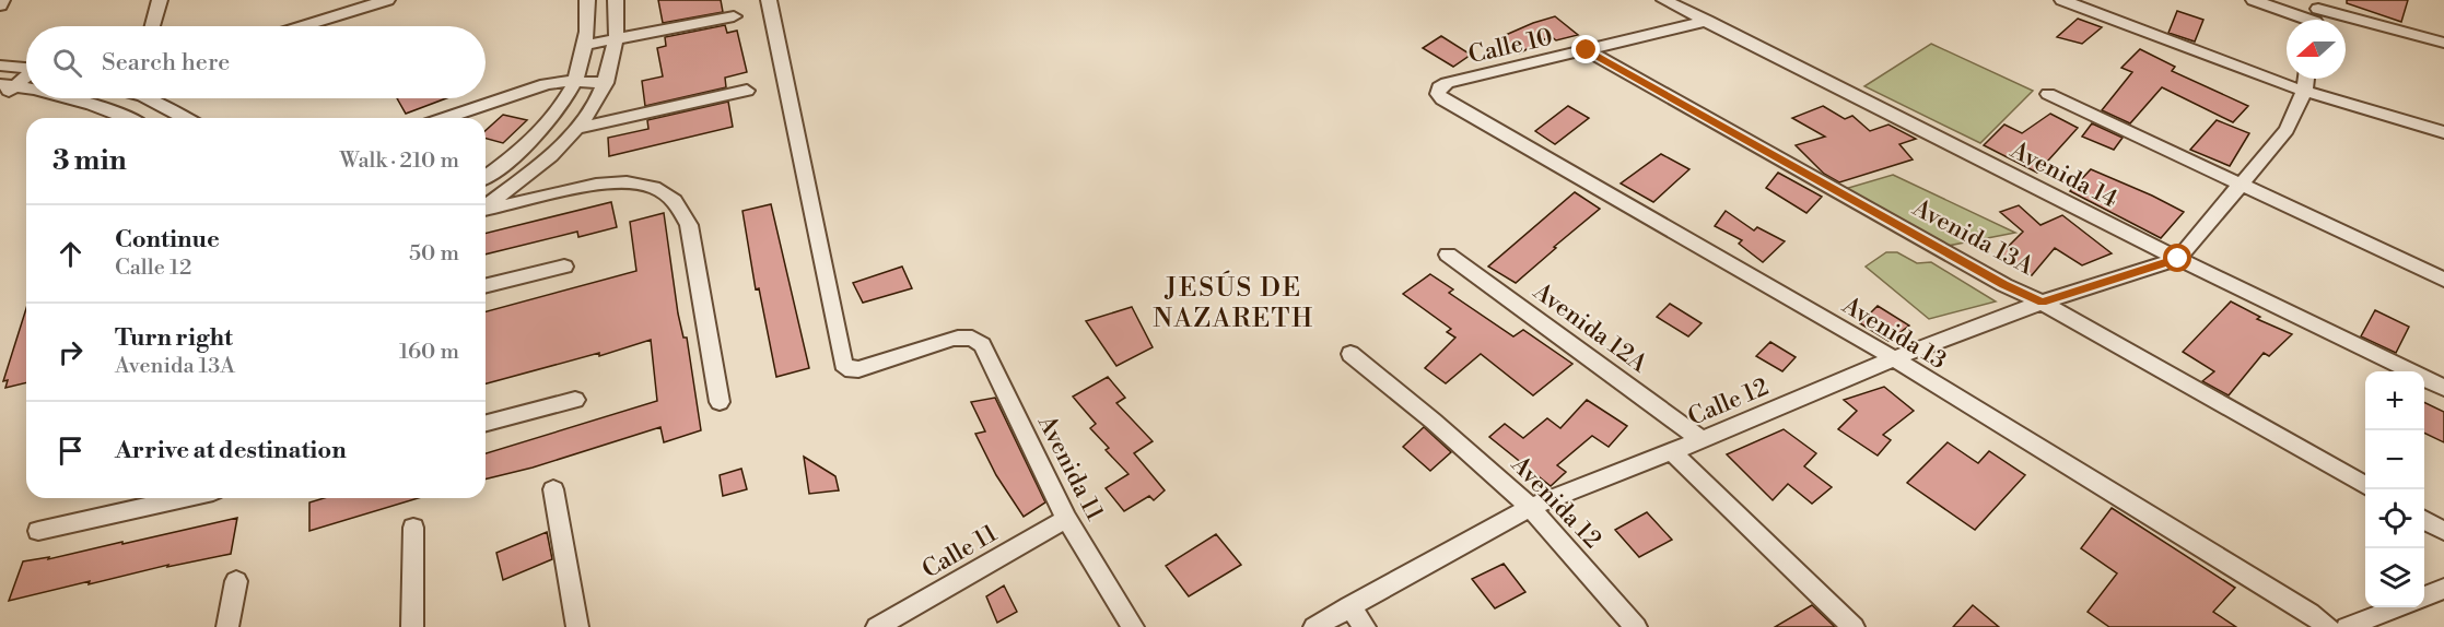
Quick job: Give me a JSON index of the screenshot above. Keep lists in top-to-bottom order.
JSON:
{
  "streets": {
    "street": [
      "Calle 10",
      "Avenida 14",
      "Avenida 13A",
      "Avenida 12A",
      "Avenida 13",
      "Calle 12",
      "Avenida 11",
      "Avenida 12",
      "Calle 11"
    ]
  },
  "crossings": [
    ["Calle 10", "Avenida 14"],
    ["Calle 10", "Avenida 13A"],
    ["Calle 10", "Avenida 13"],
    ["Avenida 14", "Calle 12"],
    ["Avenida 13A", "Calle 12"],
    ["Avenida 12A", "Calle 12"],
    ["Avenida 13", "Calle 12"],
    ["Calle 12", "Avenida 12"],
    ["Avenida 11", "Calle 11"]
  ],
  "districts": ["JESÚS DE NAZARETH"],
  "north": "left",
  "page": {
    "search": "Search here",
    "heading": ["3 min", "Walk · 210 m"],
    "list": [
      ["Continue", "Calle 12", "50 m"],
      ["Turn right", "Avenida 13A", "160 m"],
      "Arrive at destination"
    ],
    "map_buttons": ["+", "−"]
  }
}
